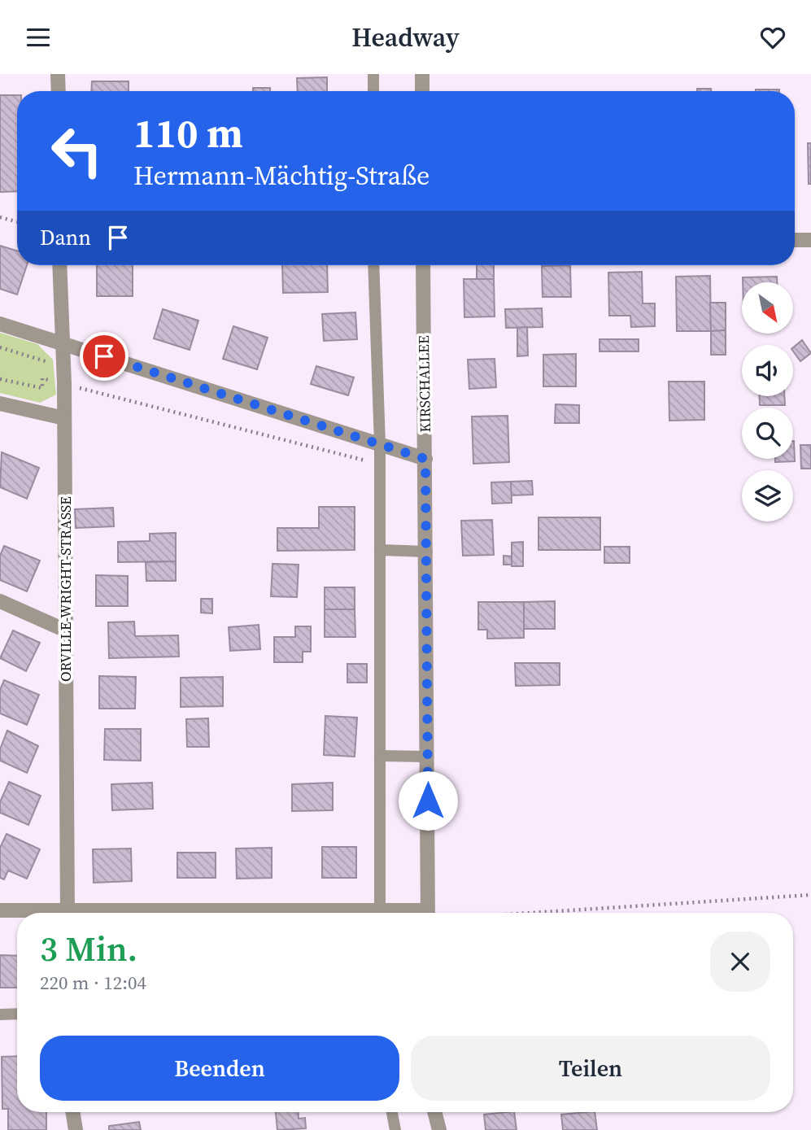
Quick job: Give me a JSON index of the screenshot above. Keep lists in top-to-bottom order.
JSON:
{
  "streets": {
    "street": ["KIRSCHALLEE", "ORVILLE-WRIGHT-STRASSE"]
  },
  "north": "bottom right",
  "page": {
    "header": "Headway",
    "turn": ["110 m", "Hermann-Mächtig-Straße"],
    "then": "Dann",
    "heading": ["3 Min.", "220 m · 12:04"],
    "buttons": ["Beenden", "Teilen"]
  }
}
